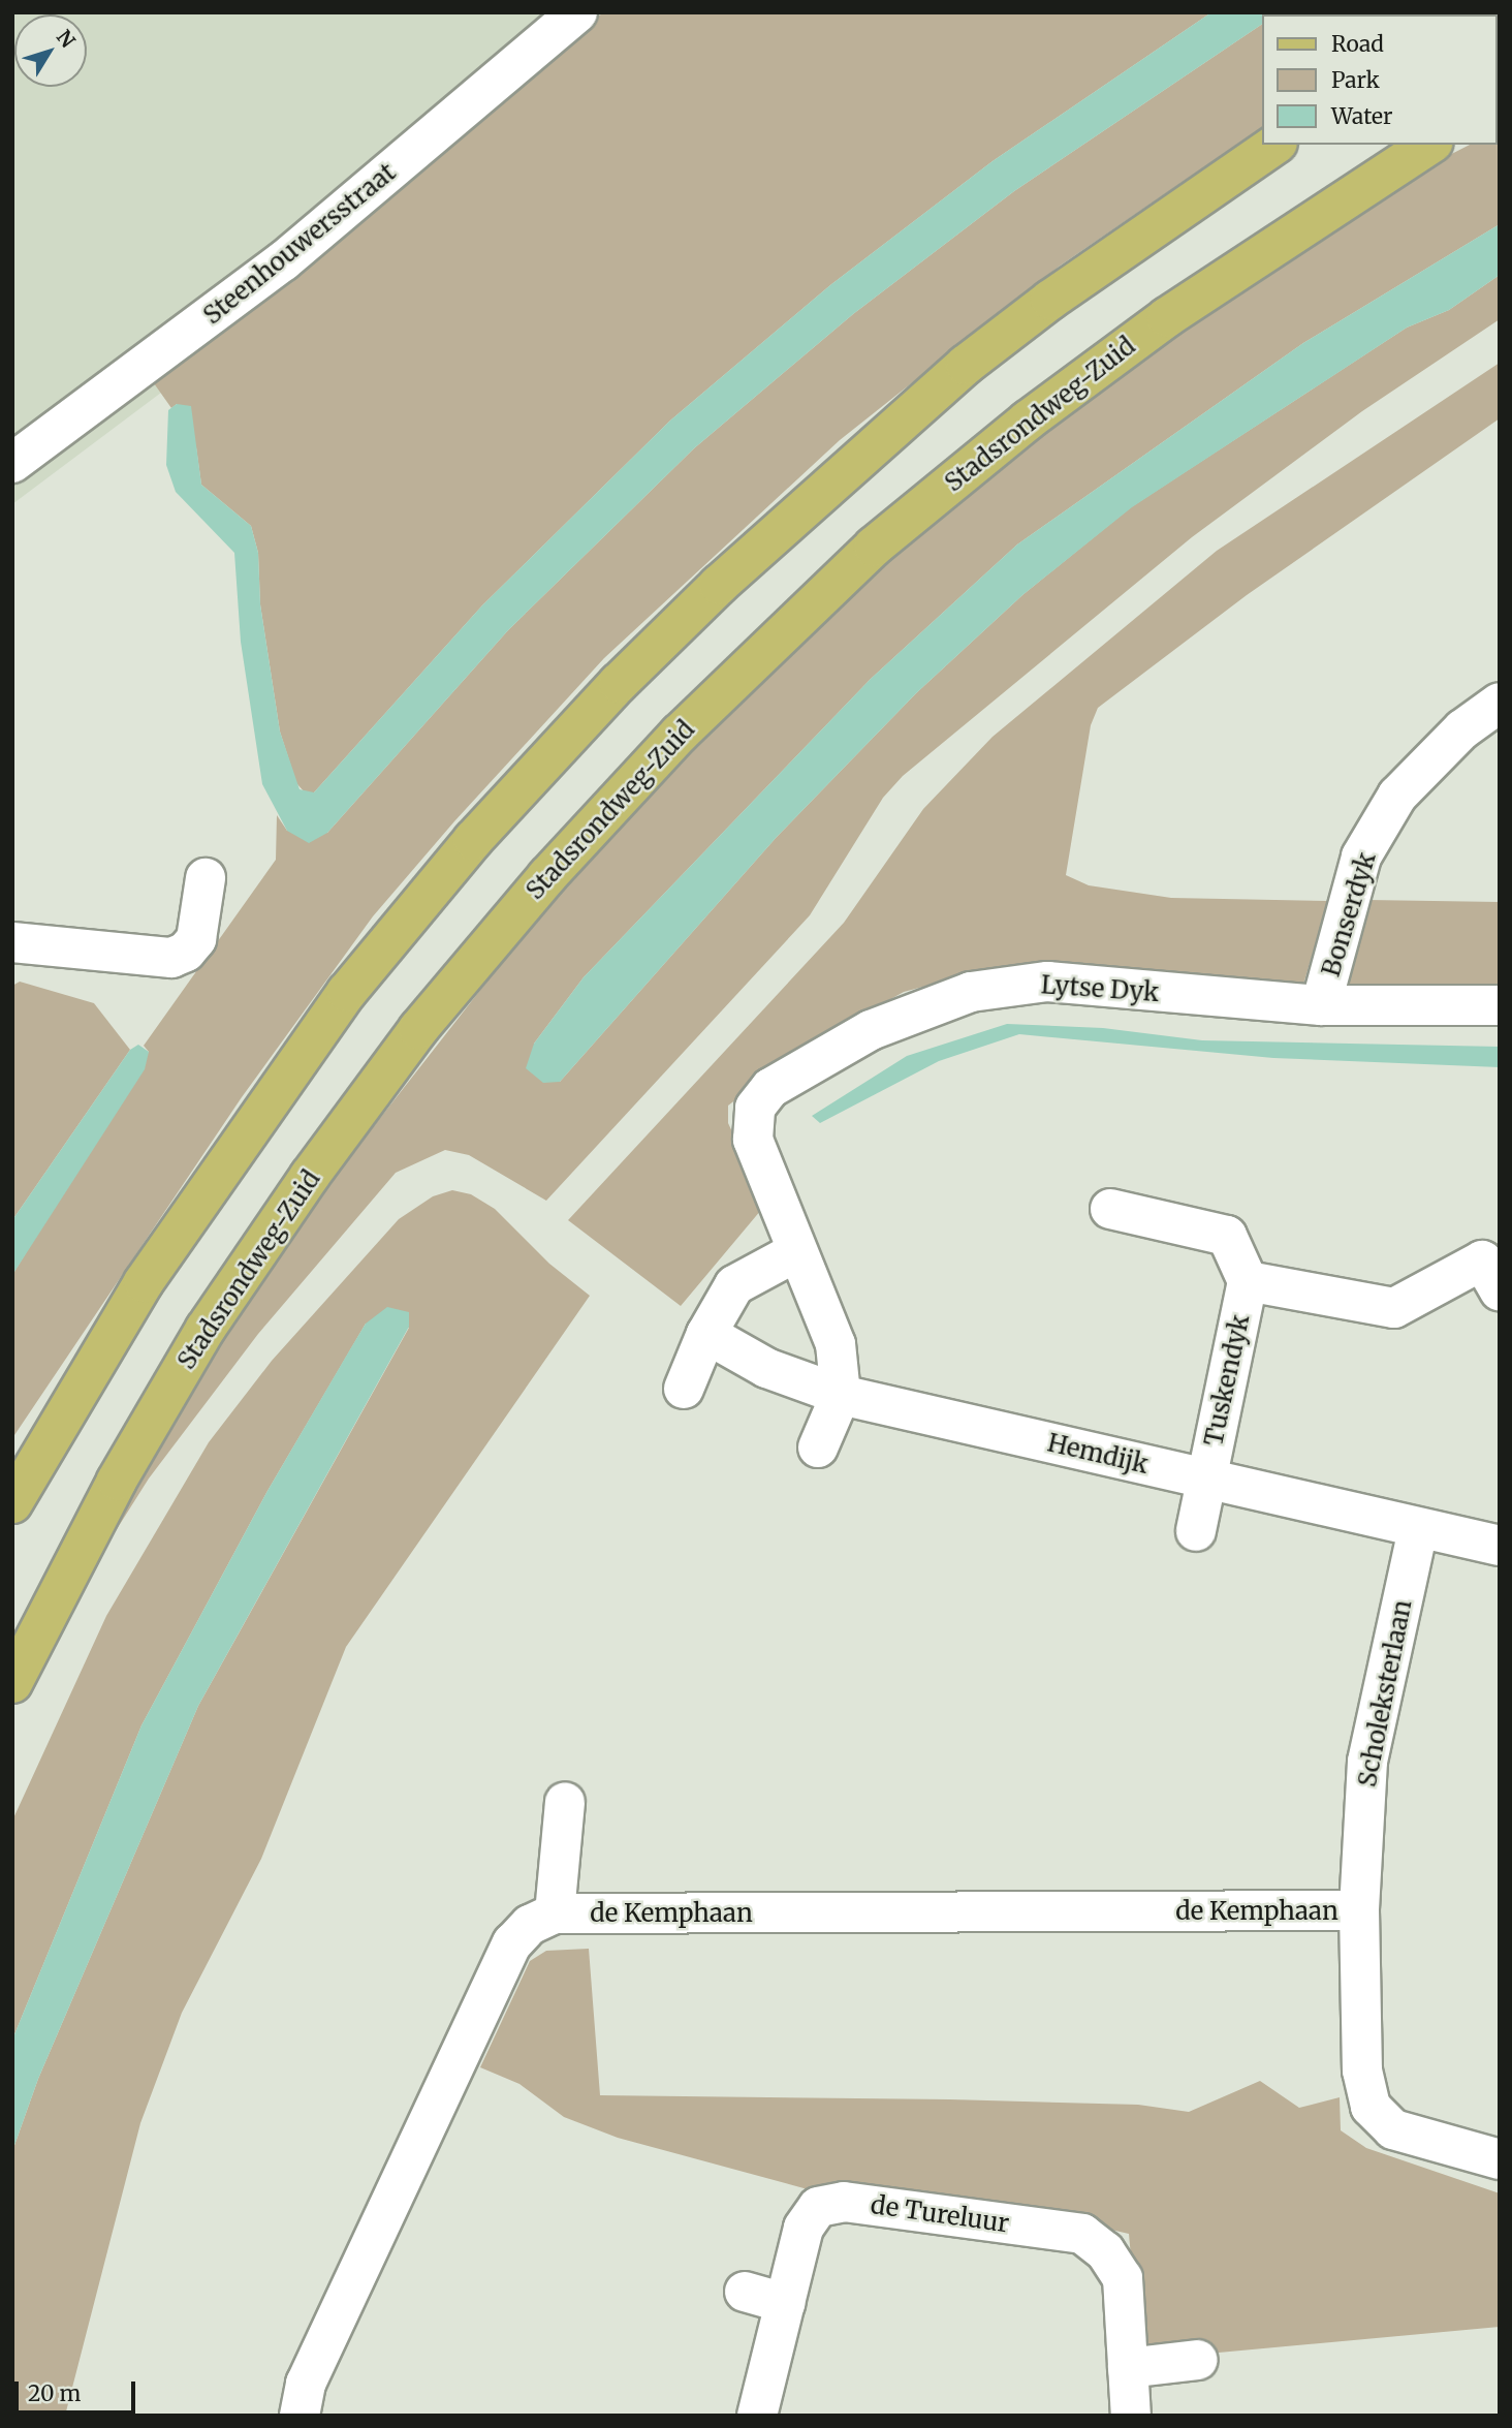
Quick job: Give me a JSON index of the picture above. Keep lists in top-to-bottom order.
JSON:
{
  "streets": {
    "main road": ["Stadsrondweg-Zuid"],
    "street": [
      "Steenhouwersstraat",
      "Bonserdyk",
      "Lytse Dyk",
      "Tuskendyk",
      "Hemdijk",
      "Scholeksterlaan",
      "de Kemphaan",
      "de Tureluur"
    ]
  },
  "crossings": [
    ["Bonserdyk", "Lytse Dyk"],
    ["Lytse Dyk", "Hemdijk"],
    ["Tuskendyk", "Hemdijk"],
    ["Hemdijk", "Scholeksterlaan"],
    ["Scholeksterlaan", "de Kemphaan"]
  ],
  "legend": ["Road", "Park", "Water"],
  "scale_bar": "20 m",
  "north": "top right"
}
